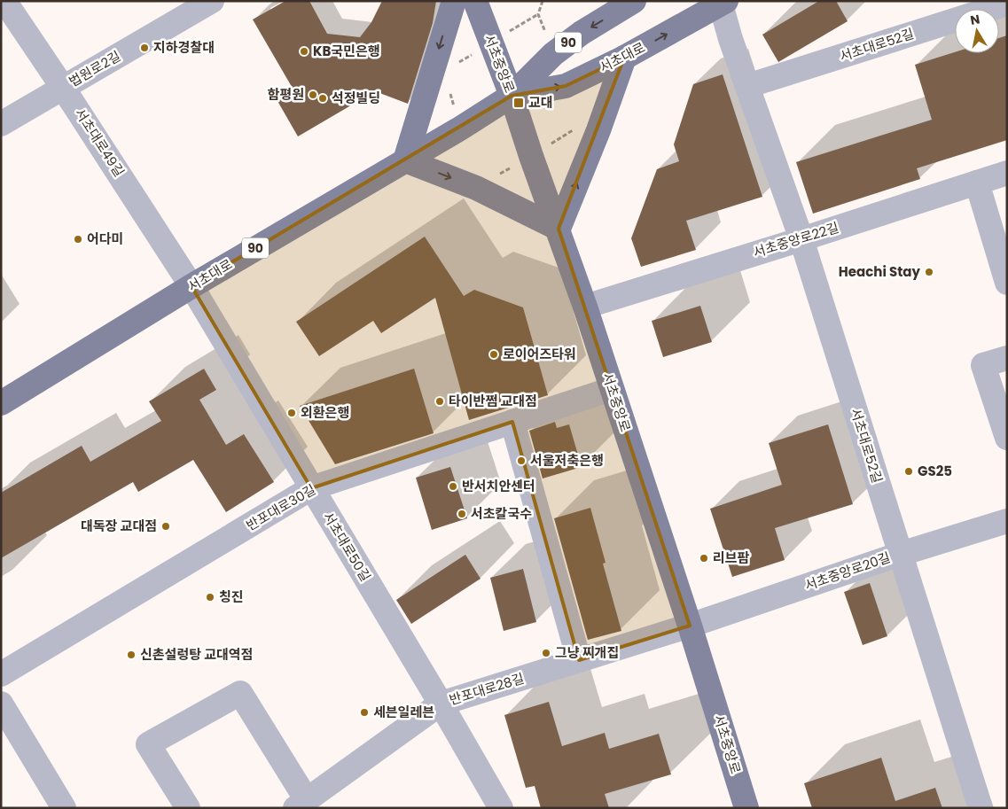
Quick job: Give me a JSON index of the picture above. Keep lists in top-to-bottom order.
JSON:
{
  "streets": {
    "main road": ["90", "서초대로", "서초중앙로"],
    "street": [
      "서초대로52길",
      "법원로2길",
      "서초대로49길",
      "서초중앙로22길",
      "반포대로30길",
      "서초대로50길",
      "서초중앙로20길",
      "반포대로28길"
    ]
  },
  "crossings": [
    ["서초대로52길", "서초대로"],
    ["서초대로52길", "서초중앙로22길"],
    ["서초대로52길", "서초중앙로20길"],
    ["서초대로", "서초중앙로"],
    ["서초대로", "서초대로49길"],
    ["서초대로", "서초대로50길"],
    ["서초중앙로", "서초중앙로22길"],
    ["서초중앙로", "반포대로30길"],
    ["서초중앙로", "서초중앙로20길"],
    ["서초중앙로", "반포대로28길"],
    ["법원로2길", "서초대로49길"],
    ["서초대로49길", "서초대로50길"],
    ["반포대로30길", "서초대로50길"],
    ["서초대로50길", "반포대로28길"],
    ["서초중앙로20길", "반포대로28길"]
  ],
  "places": {
    "other": [
      "지하경찰대",
      "KB국민은행",
      "함평원",
      "석정빌딩",
      "어다미",
      "Heachi Stay",
      "로이어즈타워",
      "타이반쩜 교대점",
      "외환은행",
      "서울저축은행",
      "GS25",
      "반서치안센터",
      "서초칼국수",
      "대독장 교대점",
      "리브팜",
      "칭진",
      "그냥 찌개집",
      "신촌설렁탕 교대역점",
      "세븐일레븐"
    ],
    "transit": ["교대"]
  },
  "north": "top"
}
